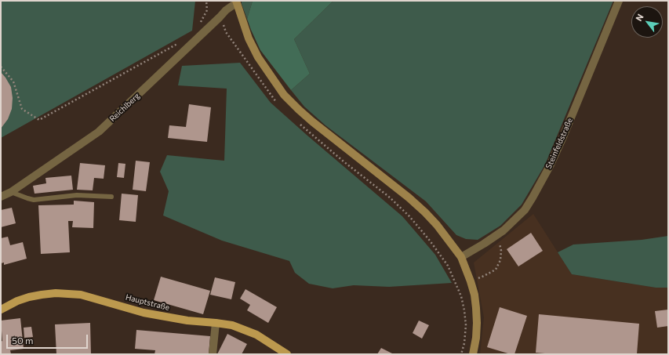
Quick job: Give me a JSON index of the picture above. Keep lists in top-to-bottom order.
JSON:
{
  "streets": {
    "main road": ["Hauptstraße"],
    "street": ["Reichlberg", "Steinfeldstraße"]
  },
  "scale_bar": "50 m",
  "north": "top left"
}
